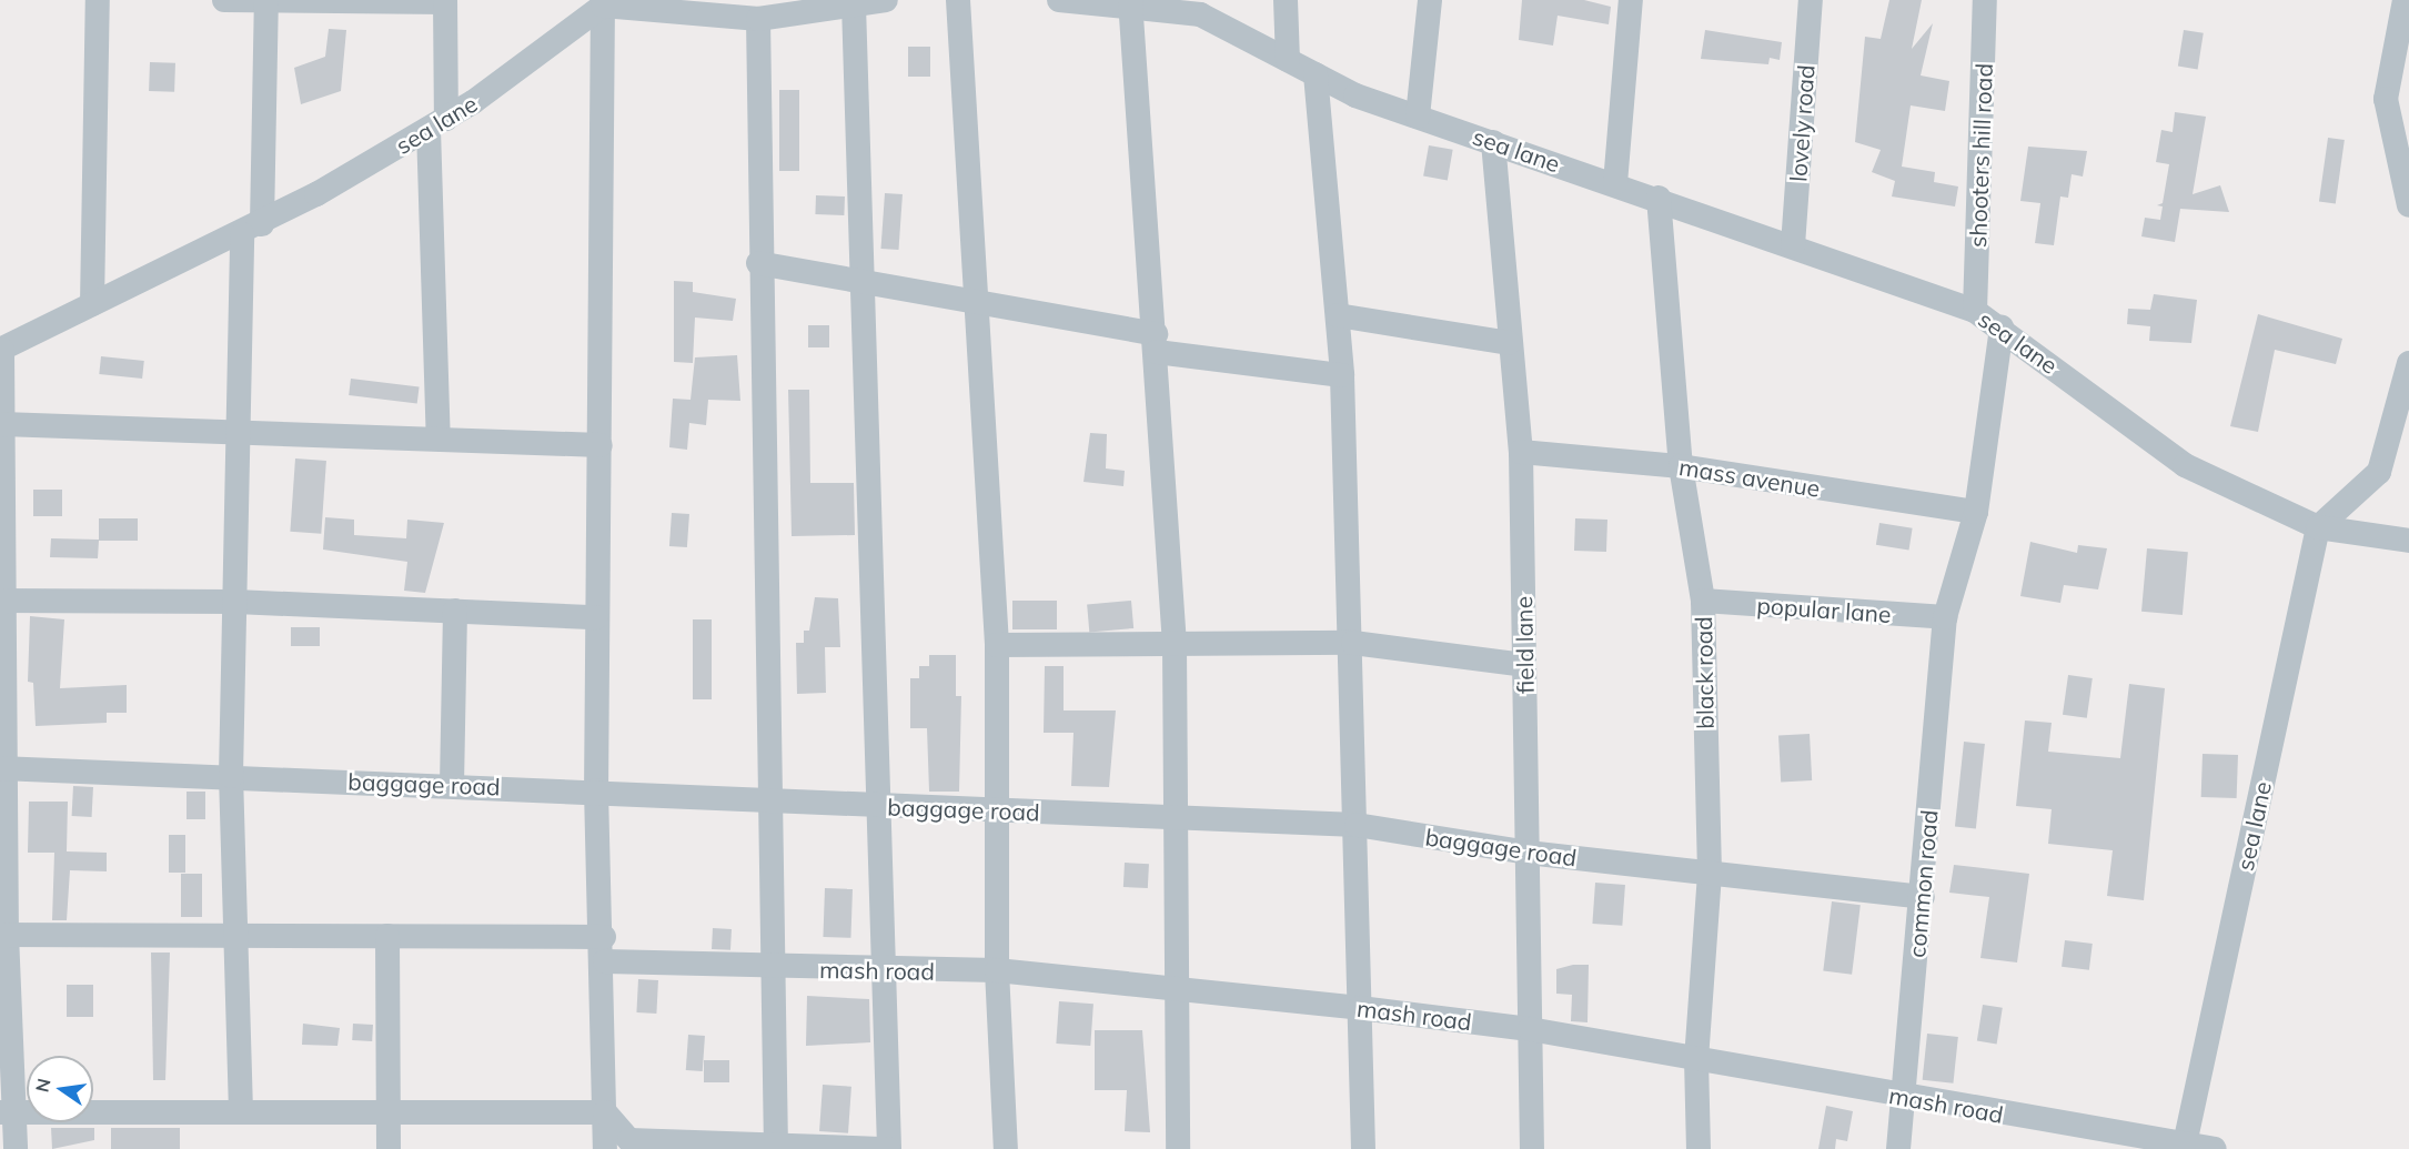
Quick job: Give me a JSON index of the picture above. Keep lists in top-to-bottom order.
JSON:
{
  "streets": {
    "street": [
      "lovely road",
      "sea lane",
      "shooters hill road",
      "mass avenue",
      "popular lane",
      "field lane",
      "black road",
      "baggage road",
      "common road",
      "mash road"
    ]
  },
  "crossings": [
    ["lovely road", "sea lane"],
    ["sea lane", "shooters hill road"],
    ["sea lane", "field lane"],
    ["sea lane", "black road"],
    ["sea lane", "common road"],
    ["sea lane", "mash road"],
    ["mass avenue", "field lane"],
    ["mass avenue", "black road"],
    ["mass avenue", "common road"],
    ["popular lane", "black road"],
    ["popular lane", "common road"],
    ["field lane", "baggage road"],
    ["field lane", "mash road"],
    ["black road", "baggage road"],
    ["black road", "mash road"],
    ["baggage road", "common road"],
    ["common road", "mash road"]
  ],
  "north": "left"
}
